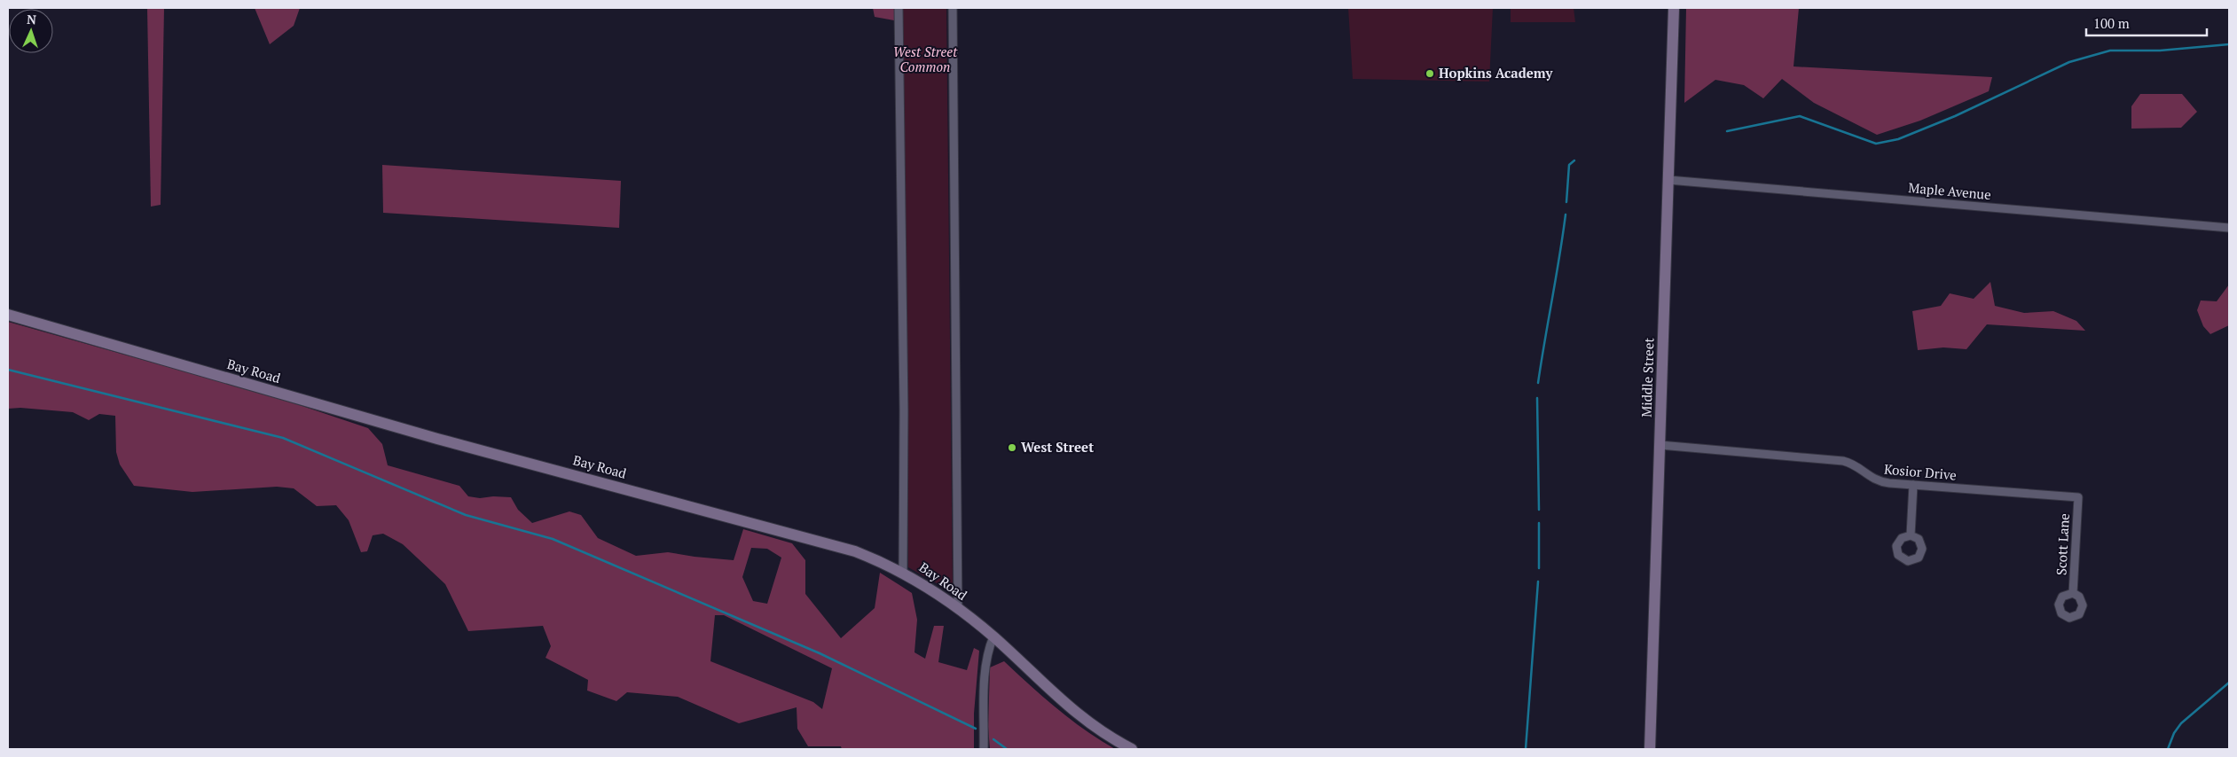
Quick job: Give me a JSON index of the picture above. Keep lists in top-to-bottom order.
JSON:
{
  "streets": {
    "main road": ["Bay Road", "Middle Street"],
    "street": ["Maple Avenue", "Kosior Drive", "Scott Lane"]
  },
  "crossings": [
    ["Maple Avenue", "Middle Street"],
    ["Middle Street", "Kosior Drive"],
    ["Kosior Drive", "Scott Lane"]
  ],
  "parks": ["West Street Common"],
  "places": ["Hopkins Academy", "West Street"],
  "scale_bar": "100 m",
  "north": "top"
}
